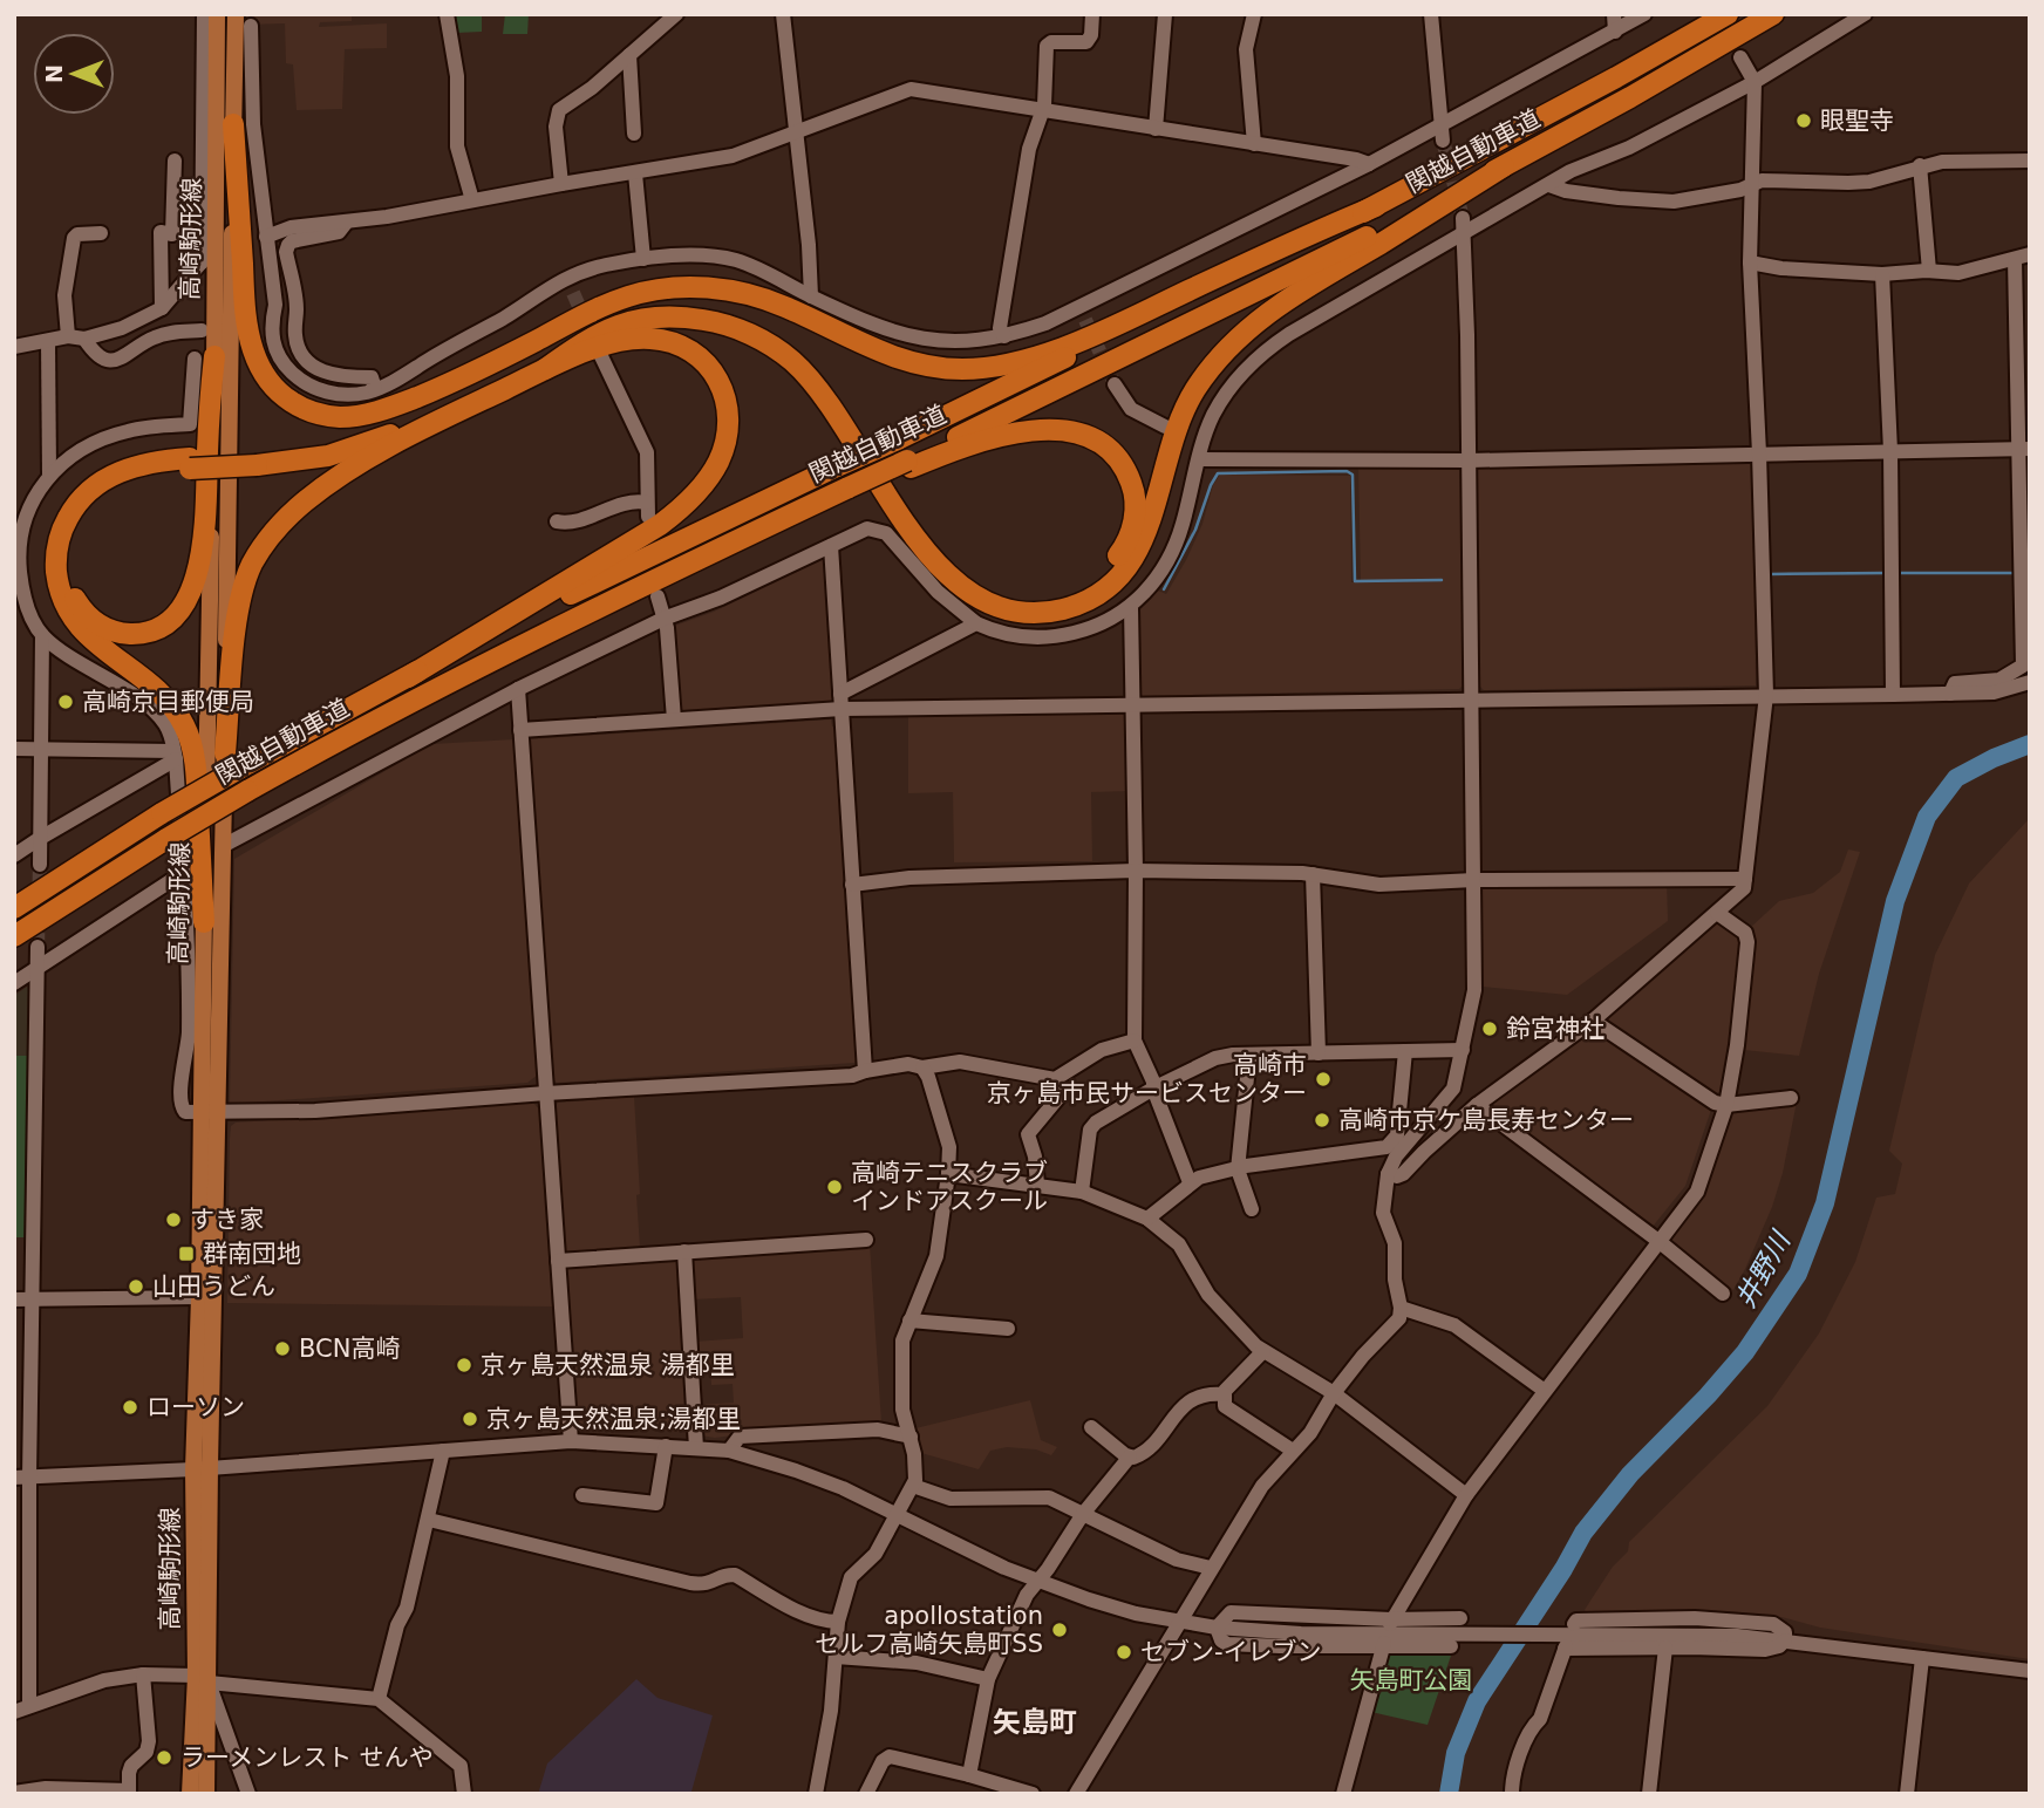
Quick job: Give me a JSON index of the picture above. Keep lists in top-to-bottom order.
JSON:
{
  "streets": {
    "highway": ["関越自動車道"],
    "main road": ["高崎駒形線"]
  },
  "districts": ["矢島町"],
  "water": ["井野川"],
  "parks": ["矢島町公園"],
  "places": {
    "other": [
      "眼聖寺",
      "高崎京目郵便局",
      "鈴宮神社",
      "高崎市 京ヶ島市民サービスセンター",
      "高崎市京ケ島長寿センター",
      "高崎テニスクラブ インドアスクール",
      "すき家",
      "山田うどん",
      "BCN高崎",
      "京ヶ島天然温泉 湯都里",
      "ローソン",
      "京ヶ島天然温泉;湯都里",
      "apollostation セルフ高崎矢島町SS",
      "セブン-イレブン",
      "ラーメンレスト せんや"
    ],
    "transit": ["群南団地"]
  },
  "north": "left"
}
